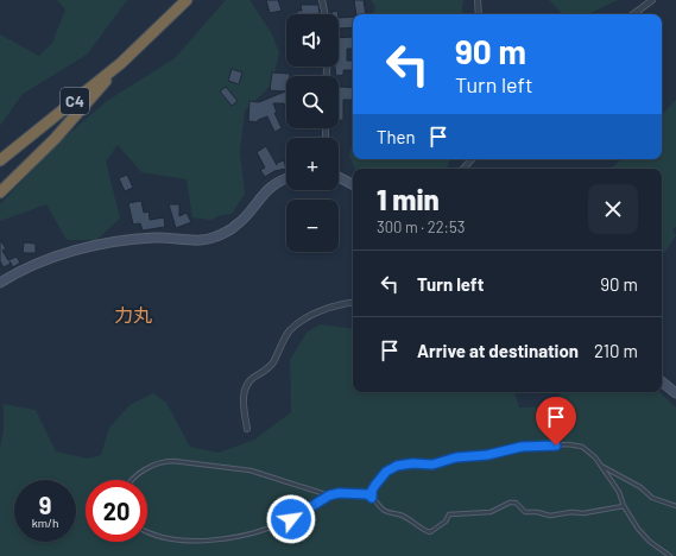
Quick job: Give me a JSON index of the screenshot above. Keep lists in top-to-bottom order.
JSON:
{
  "streets": {
    "highway": ["C4"]
  },
  "districts": ["力丸"],
  "page": {
    "map_buttons": ["+", "−"],
    "turn": ["90 m", "Turn left"],
    "then": "Then",
    "heading": ["1 min", "300 m · 22:53"],
    "list": [
      {
        "name": "Turn left",
        "value": "90 m"
      },
      {
        "name": "Arrive at destination",
        "value": "210 m"
      }
    ],
    "speed": "9 km/h",
    "limit": "20"
  }
}
